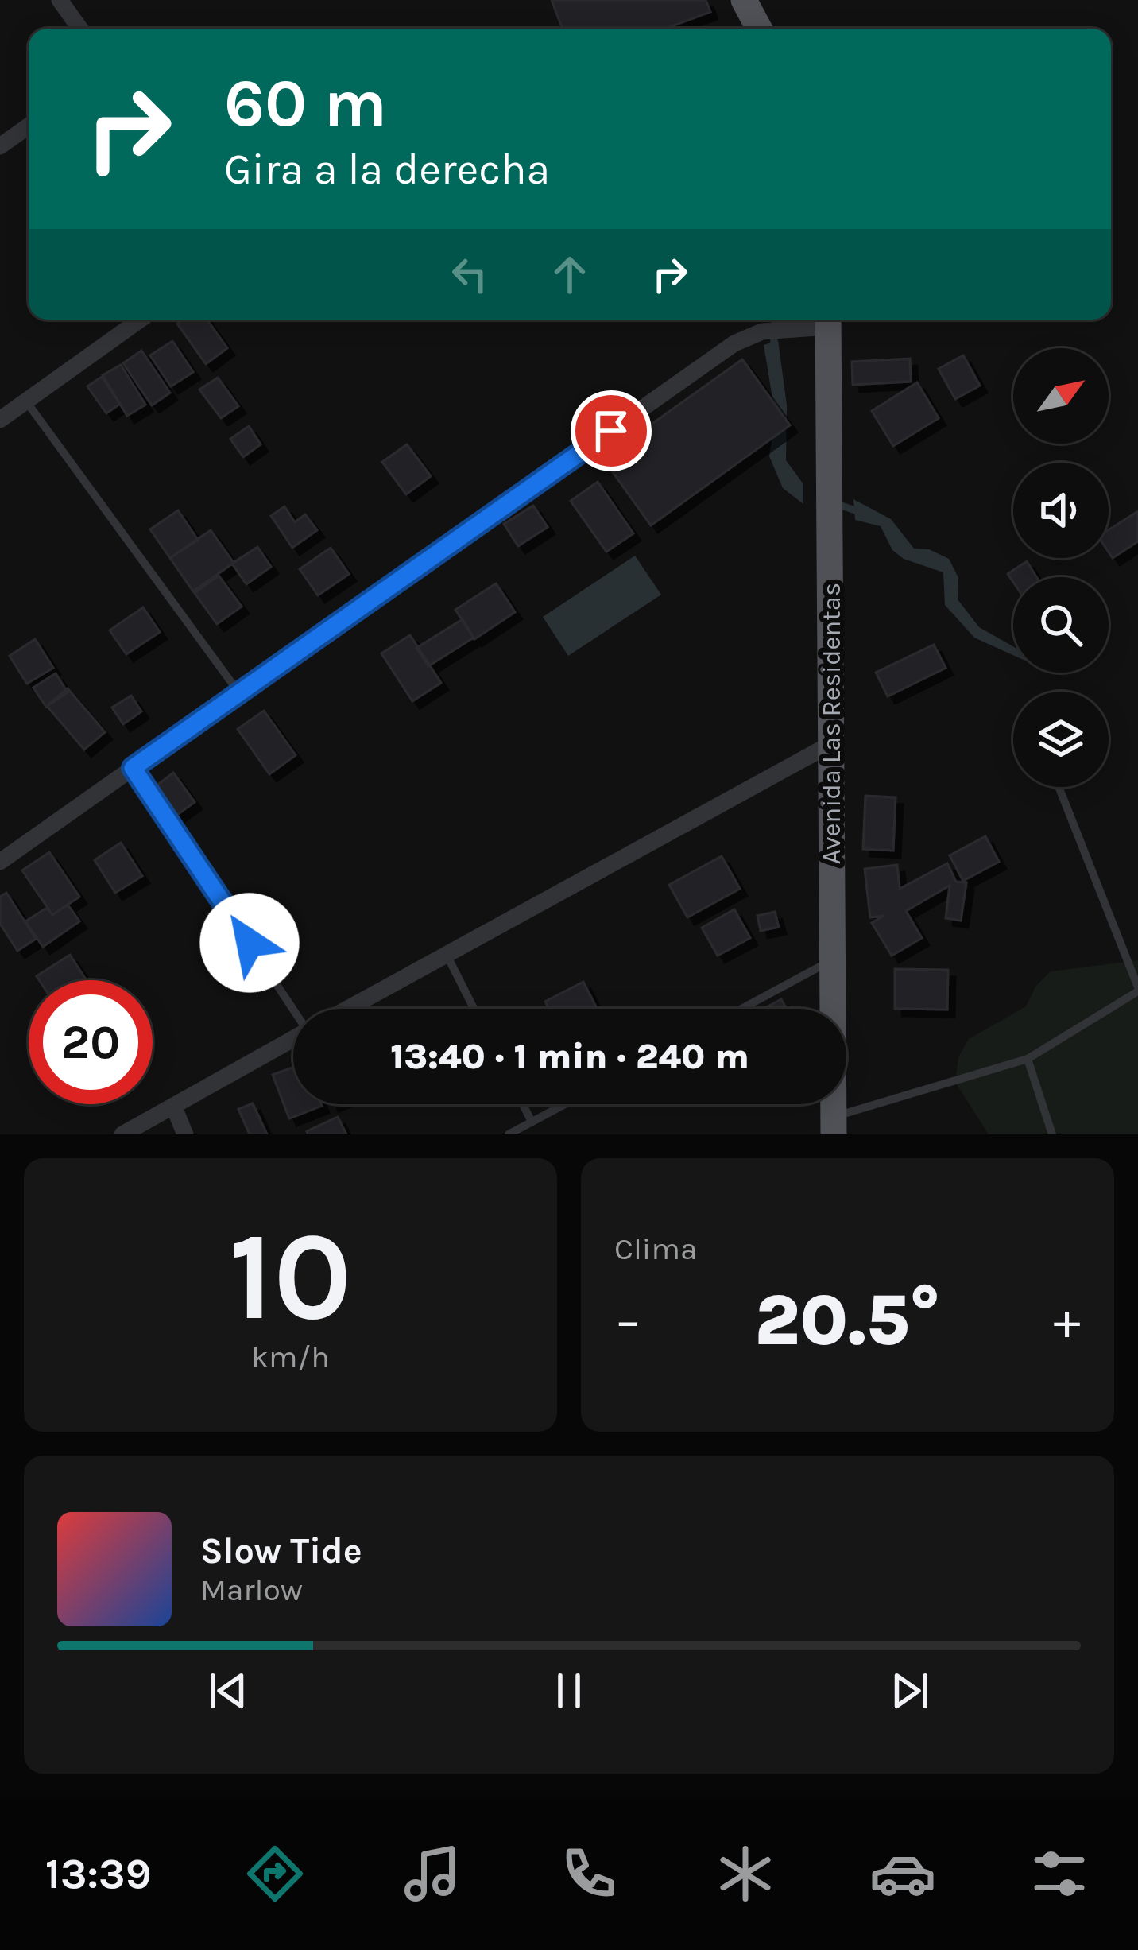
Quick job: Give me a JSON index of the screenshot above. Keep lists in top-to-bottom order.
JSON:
{
  "streets": {
    "main road": ["Avenida Las Residentas"]
  },
  "north": "top right",
  "page": {
    "turn": ["60 m", "Gira a la derecha"],
    "limit": "20",
    "trip": "13:40 · 1 min · 240 m",
    "tile": [
      ["10", "km/h"],
      "Clima"
    ],
    "heat": ["−", "20.5°", "+"],
    "song": ["Slow Tide", "Marlow"],
    "tabs": "13:39"
  }
}
